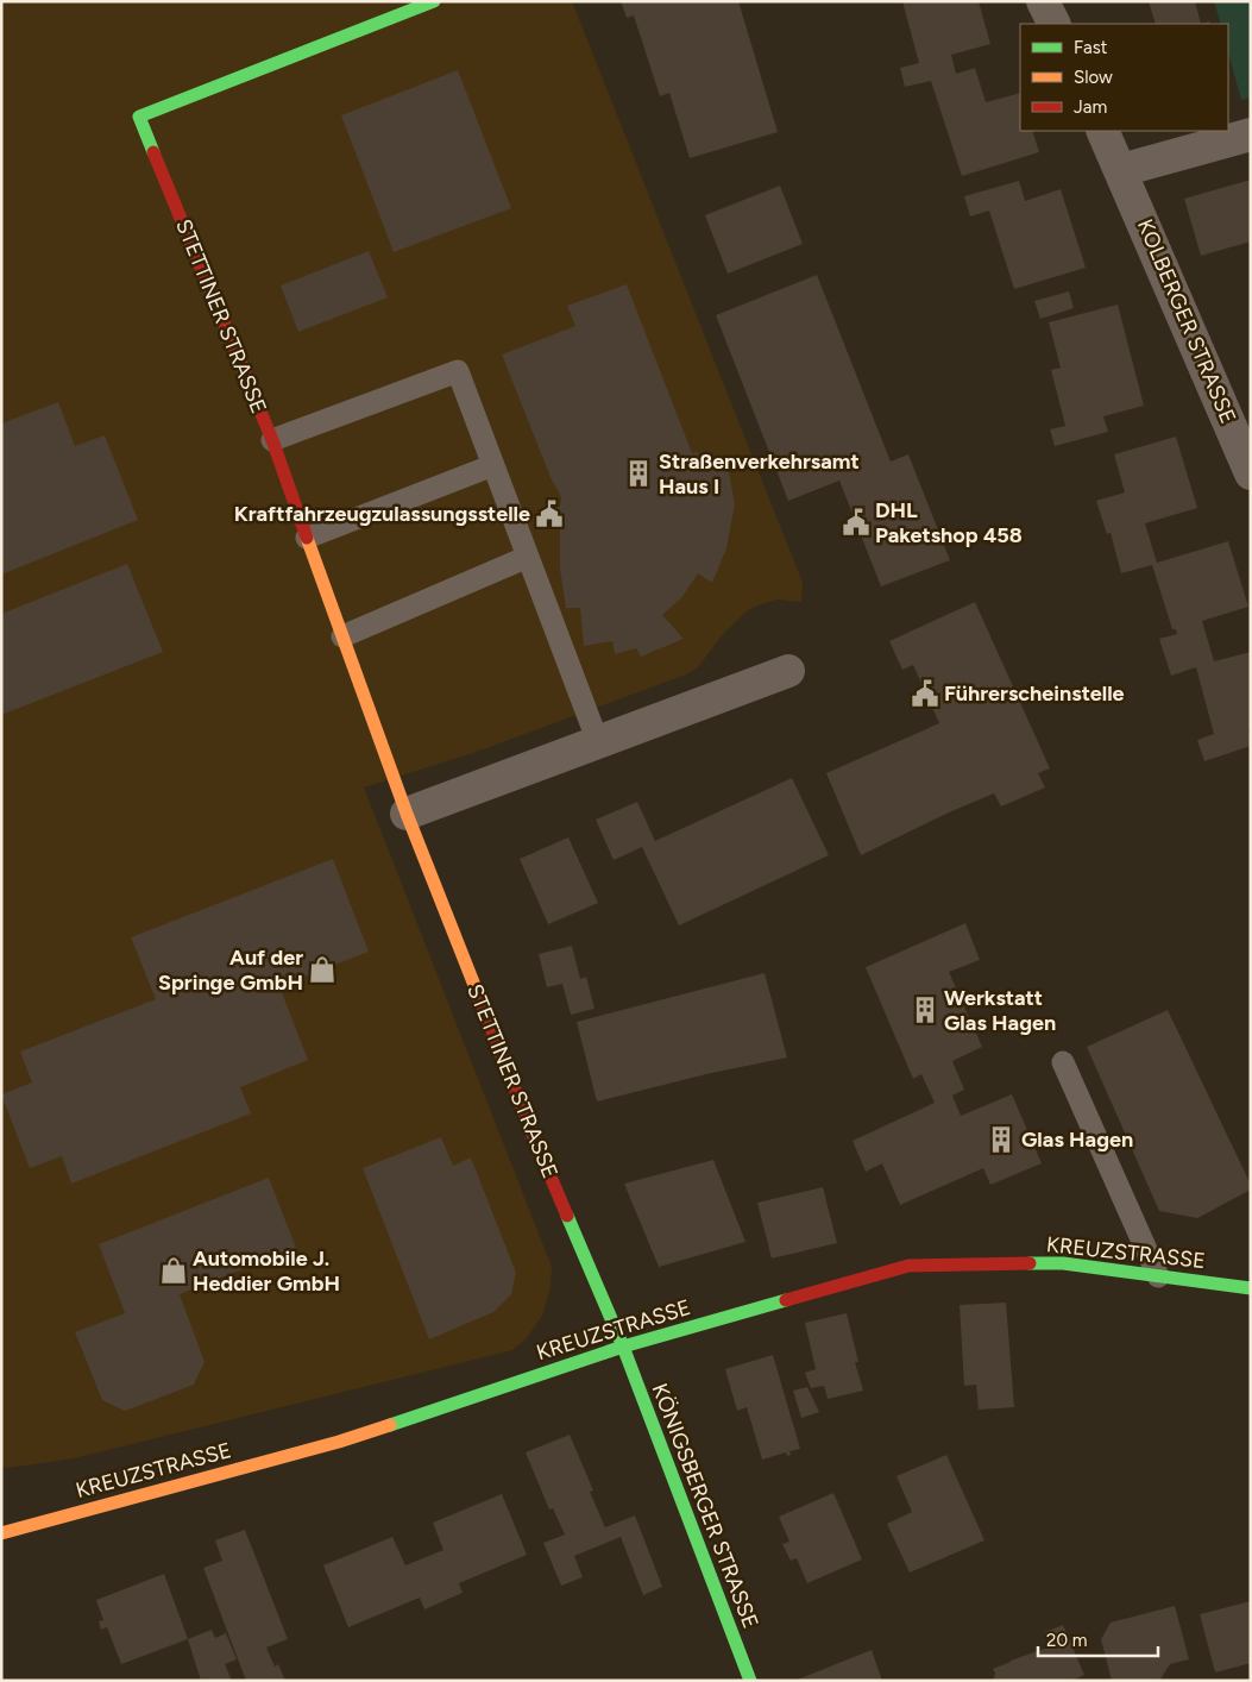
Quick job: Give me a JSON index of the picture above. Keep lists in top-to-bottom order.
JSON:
{
  "streets": {
    "street": [
      "STETTINER STRASSE",
      "KOLBERGER STRASSE",
      "KREUZSTRASSE",
      "KÖNIGSBERGER STRASSE"
    ]
  },
  "crossings": [
    ["STETTINER STRASSE", "KREUZSTRASSE"],
    ["STETTINER STRASSE", "KÖNIGSBERGER STRASSE"],
    ["KREUZSTRASSE", "KÖNIGSBERGER STRASSE"]
  ],
  "places": {
    "building": ["Straßenverkehrsamt Haus I", "Werkstatt Glas Hagen", "Glas Hagen"],
    "public building": ["Kraftfahrzeugzulassungsstelle", "DHL Paketshop 458", "Führerscheinstelle"],
    "shop": ["Auf der Springe GmbH", "Automobile J. Heddier GmbH"]
  },
  "legend": ["Fast", "Slow", "Jam"],
  "scale_bar": "20 m"
}
